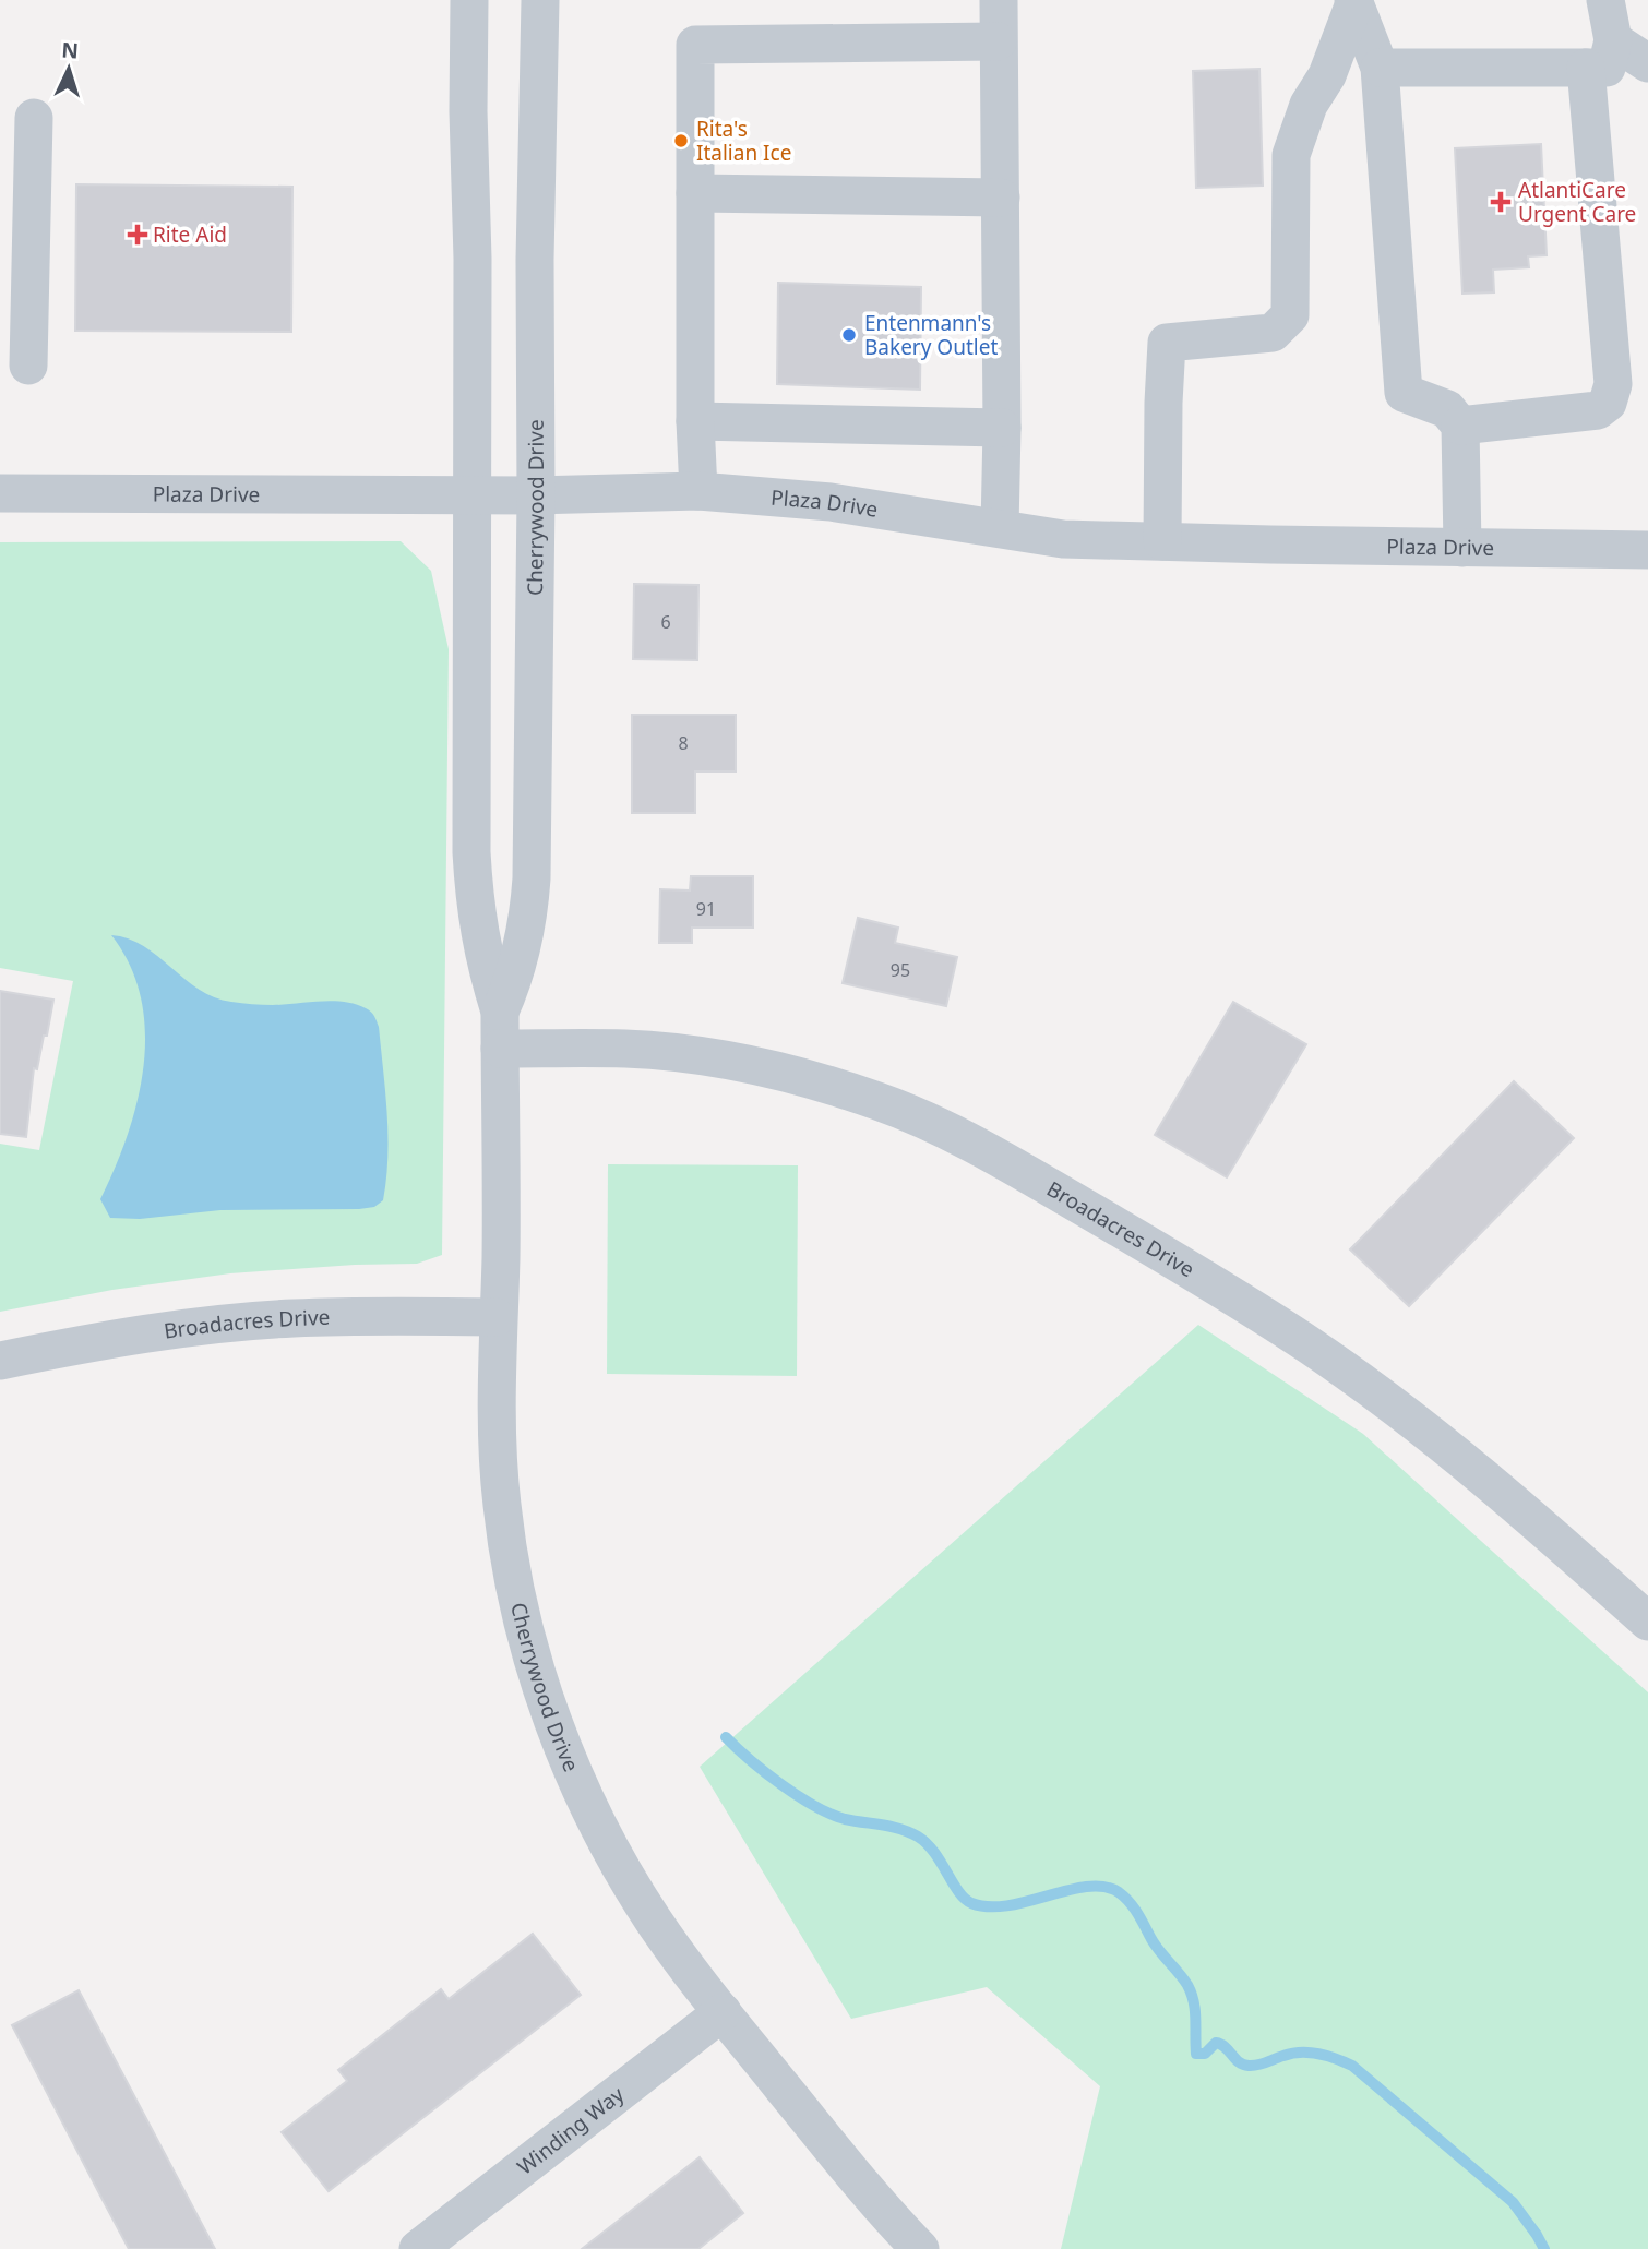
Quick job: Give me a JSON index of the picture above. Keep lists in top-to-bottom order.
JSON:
{
  "streets": {
    "street": [
      "Plaza Drive",
      "Cherrywood Drive",
      "Broadacres Drive",
      "Winding Way"
    ]
  },
  "crossings": [
    ["Plaza Drive", "Cherrywood Drive"],
    ["Cherrywood Drive", "Broadacres Drive"],
    ["Cherrywood Drive", "Winding Way"]
  ],
  "places": {
    "other": ["Rita's Italian Ice", "Entenmann's Bakery Outlet"],
    "health": ["AtlantiCare Urgent Care", "Rite Aid"]
  },
  "house_numbers": [
    "6",
    "8",
    "91",
    "95"
  ],
  "north": "top"
}
